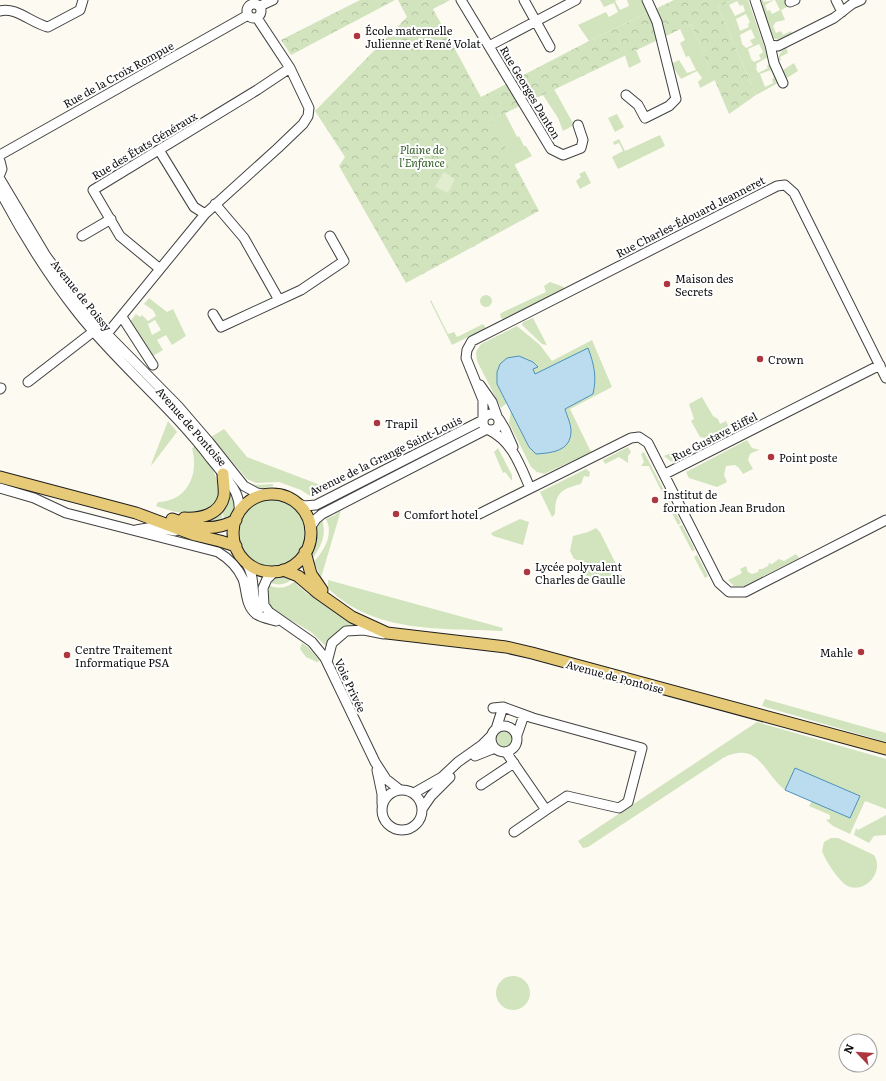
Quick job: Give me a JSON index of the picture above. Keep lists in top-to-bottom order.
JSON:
{
  "streets": {
    "main road": ["Avenue de Pontoise"],
    "street": [
      "Rue de la Croix Rompue",
      "Rue Georges Danton",
      "Rue des États Généraux",
      "Rue Charles-Édouard Jeanneret",
      "Avenue de Poissy",
      "Rue Gustave Eiffel",
      "Avenue de la Grange Saint-Louis",
      "Voie Privée"
    ]
  },
  "crossings": [
    ["Rue Charles-Édouard Jeanneret", "Rue Gustave Eiffel"],
    ["Rue Charles-Édouard Jeanneret", "Avenue de la Grange Saint-Louis"],
    ["Avenue de Poissy", "Avenue de Pontoise"],
    ["Avenue de Pontoise", "Avenue de la Grange Saint-Louis"]
  ],
  "parks": ["Plaine de l'Enfance"],
  "places": [
    "École maternelle Julienne et René Volat",
    "Maison des Secrets",
    "Crown",
    "Trapil",
    "Point poste",
    "Institut de formation Jean Brudon",
    "Comfort hotel",
    "Lycée polyvalent Charles de Gaulle",
    "Mahle",
    "Centre Traitement Informatique PSA"
  ],
  "north": "top left"
}
